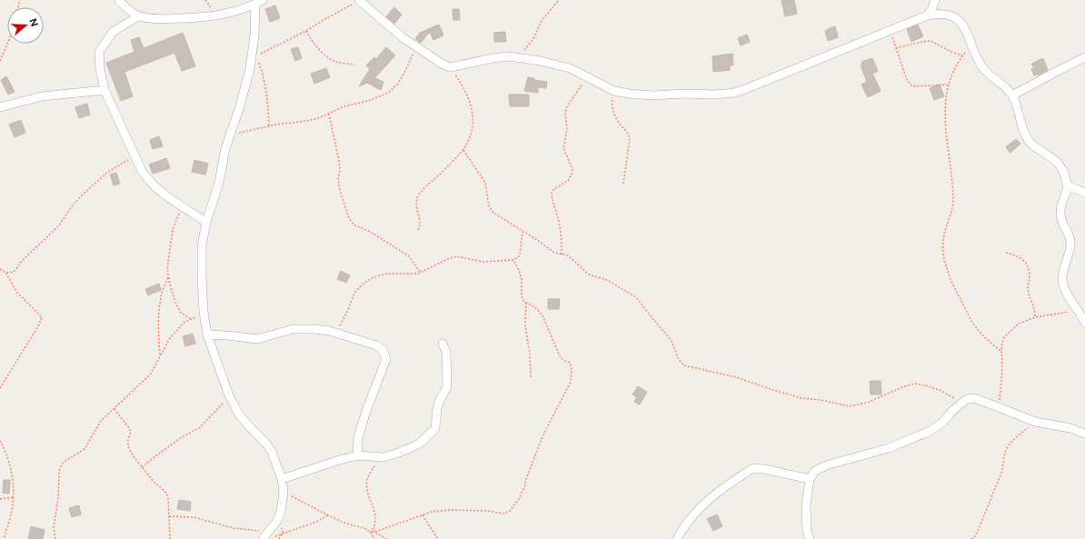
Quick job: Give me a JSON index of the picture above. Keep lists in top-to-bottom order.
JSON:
{
  "north": "right"
}
